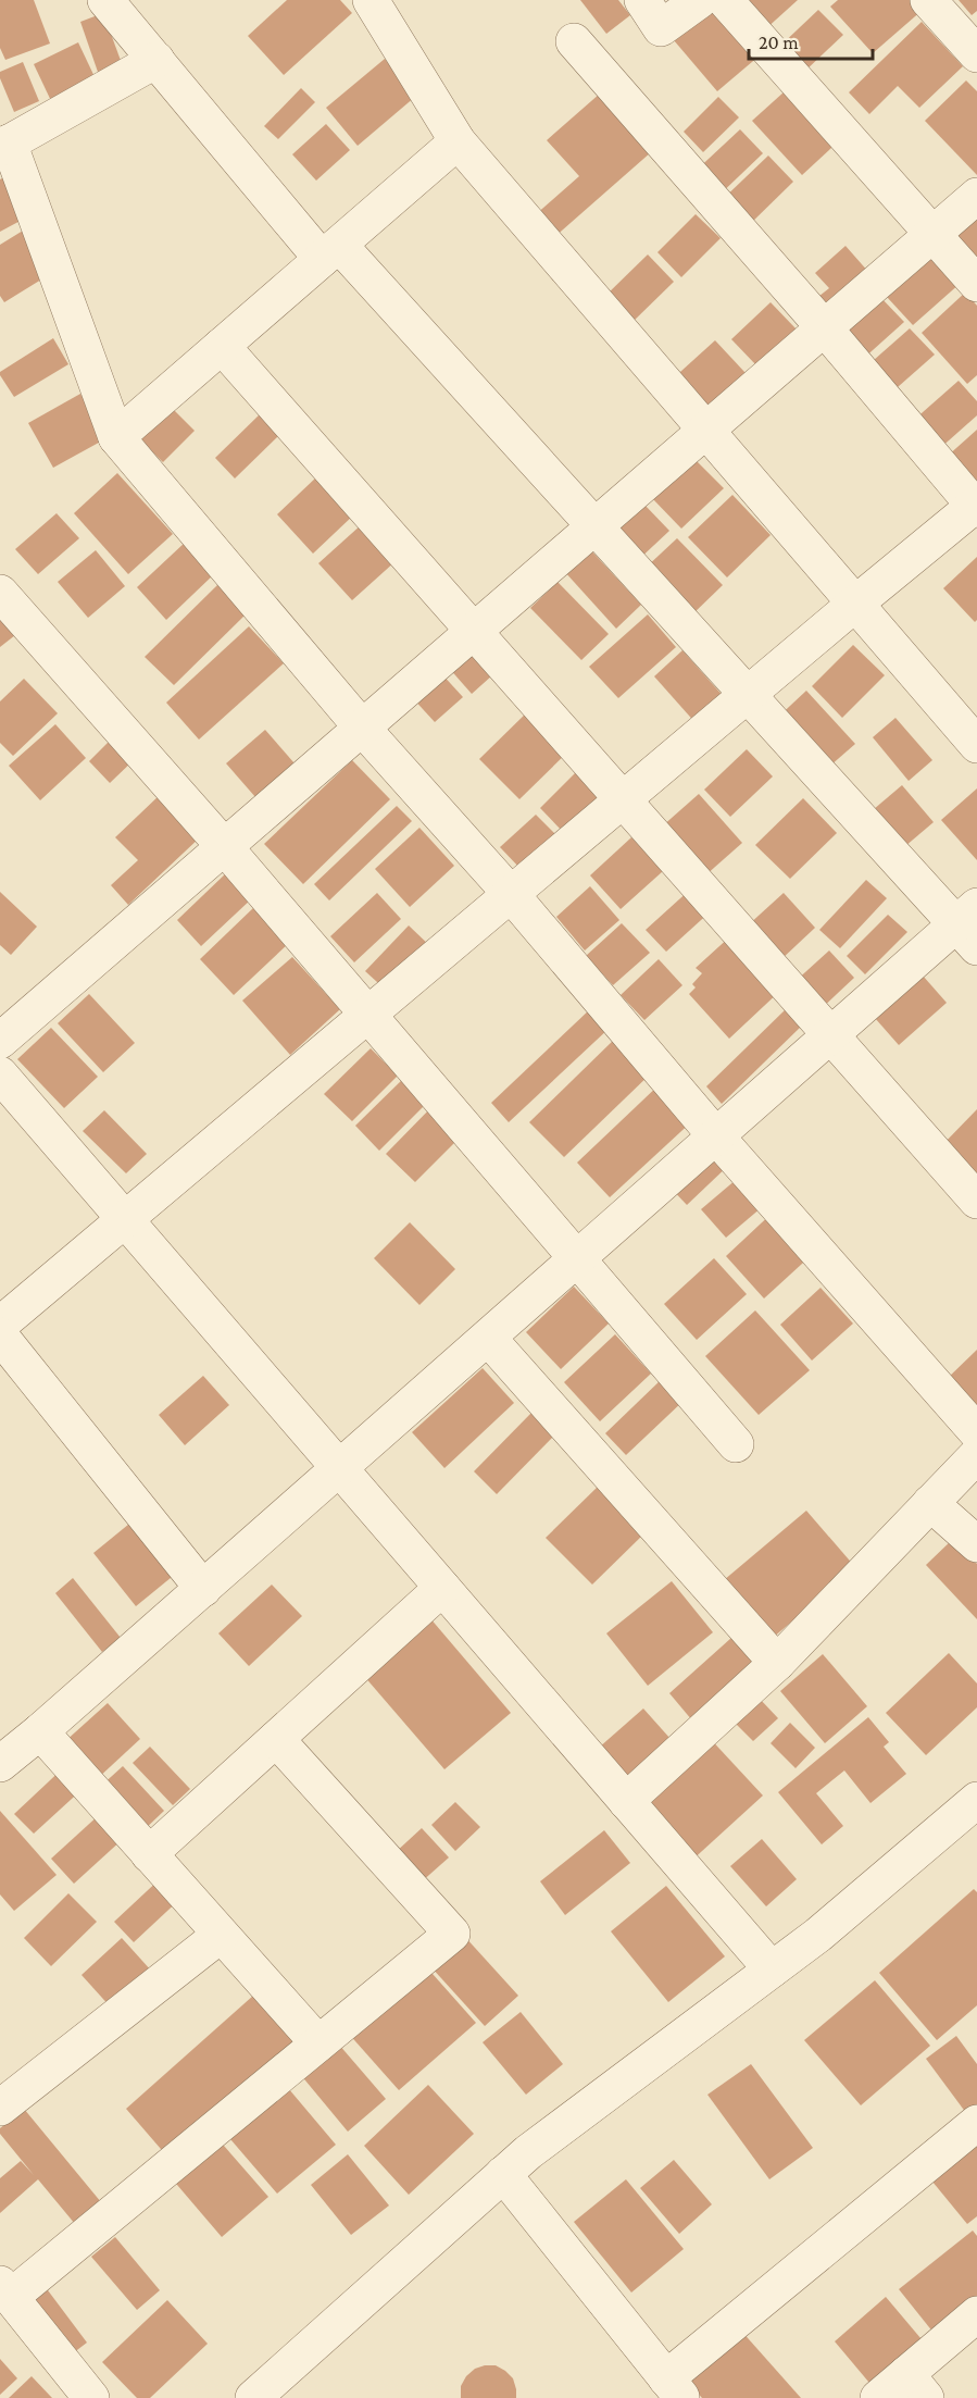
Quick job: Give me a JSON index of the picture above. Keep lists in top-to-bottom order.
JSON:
{
  "scale_bar": "20 m"
}
